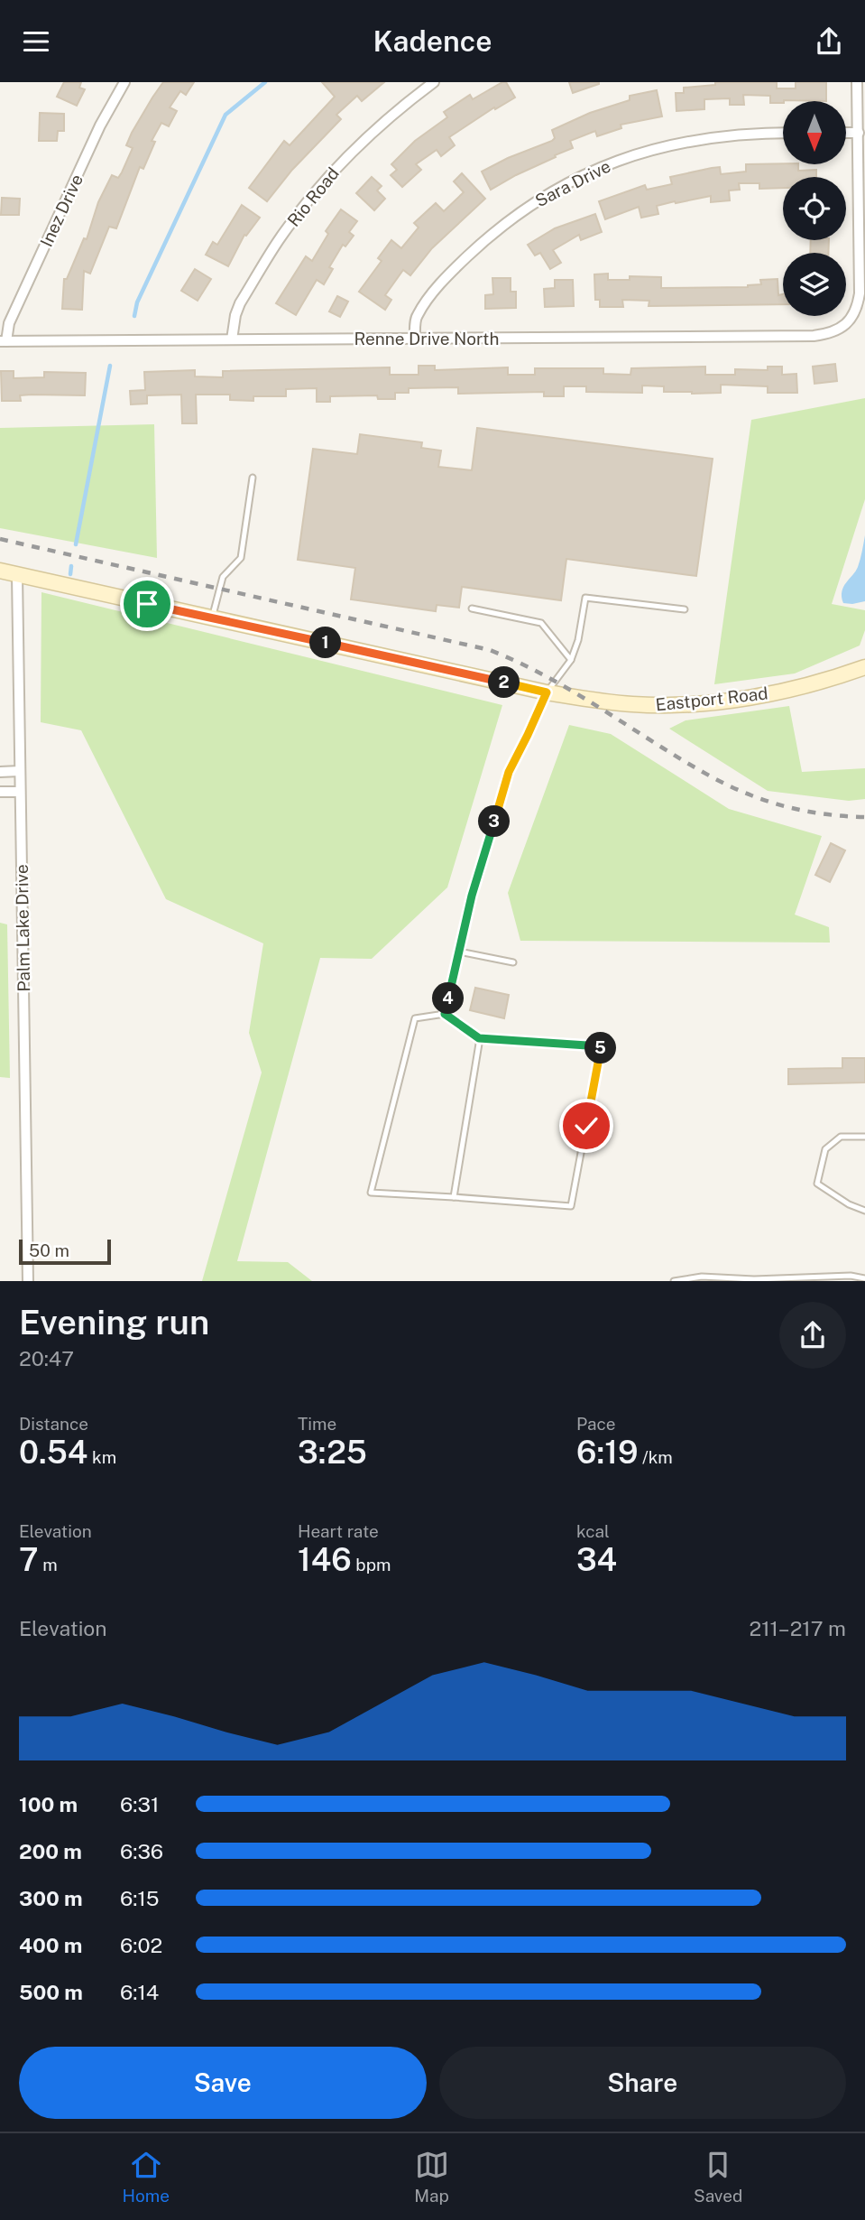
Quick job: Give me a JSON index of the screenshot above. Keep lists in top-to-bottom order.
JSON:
{
  "streets": {
    "street": [
      "Sara Drive",
      "Rio Road",
      "Inez Drive",
      "Renne Drive North",
      "Eastport Road",
      "Palm Lake Drive"
    ]
  },
  "crossings": [
    ["Sara Drive", "Renne Drive North"],
    ["Rio Road", "Renne Drive North"],
    ["Inez Drive", "Renne Drive North"],
    ["Eastport Road", "Palm Lake Drive"]
  ],
  "scale_bar": "50 m",
  "north": "bottom",
  "page": {
    "header": "Kadence",
    "pins": [
      "1",
      "2",
      "3",
      "4",
      "5"
    ],
    "scale": "50 m",
    "heading": ["Evening run", "20:47"],
    "stats": [
      ["Distance", "0.54 km"],
      ["Time", "3:25"],
      ["Pace", "6:19 /km"],
      ["Elevation", "7 m"],
      ["Heart rate", "146 bpm"],
      ["kcal", "34"]
    ],
    "chart": ["Elevation", "211–217 m"],
    "list": [
      {
        "name": "100 m",
        "note": "6:31"
      },
      {
        "name": "200 m",
        "note": "6:36"
      },
      {
        "name": "300 m",
        "note": "6:15"
      },
      {
        "name": "400 m",
        "note": "6:02"
      },
      {
        "name": "500 m",
        "note": "6:14"
      }
    ],
    "buttons": ["Save", "Share"],
    "tabs": ["Home", "Map", "Saved"]
  }
}
